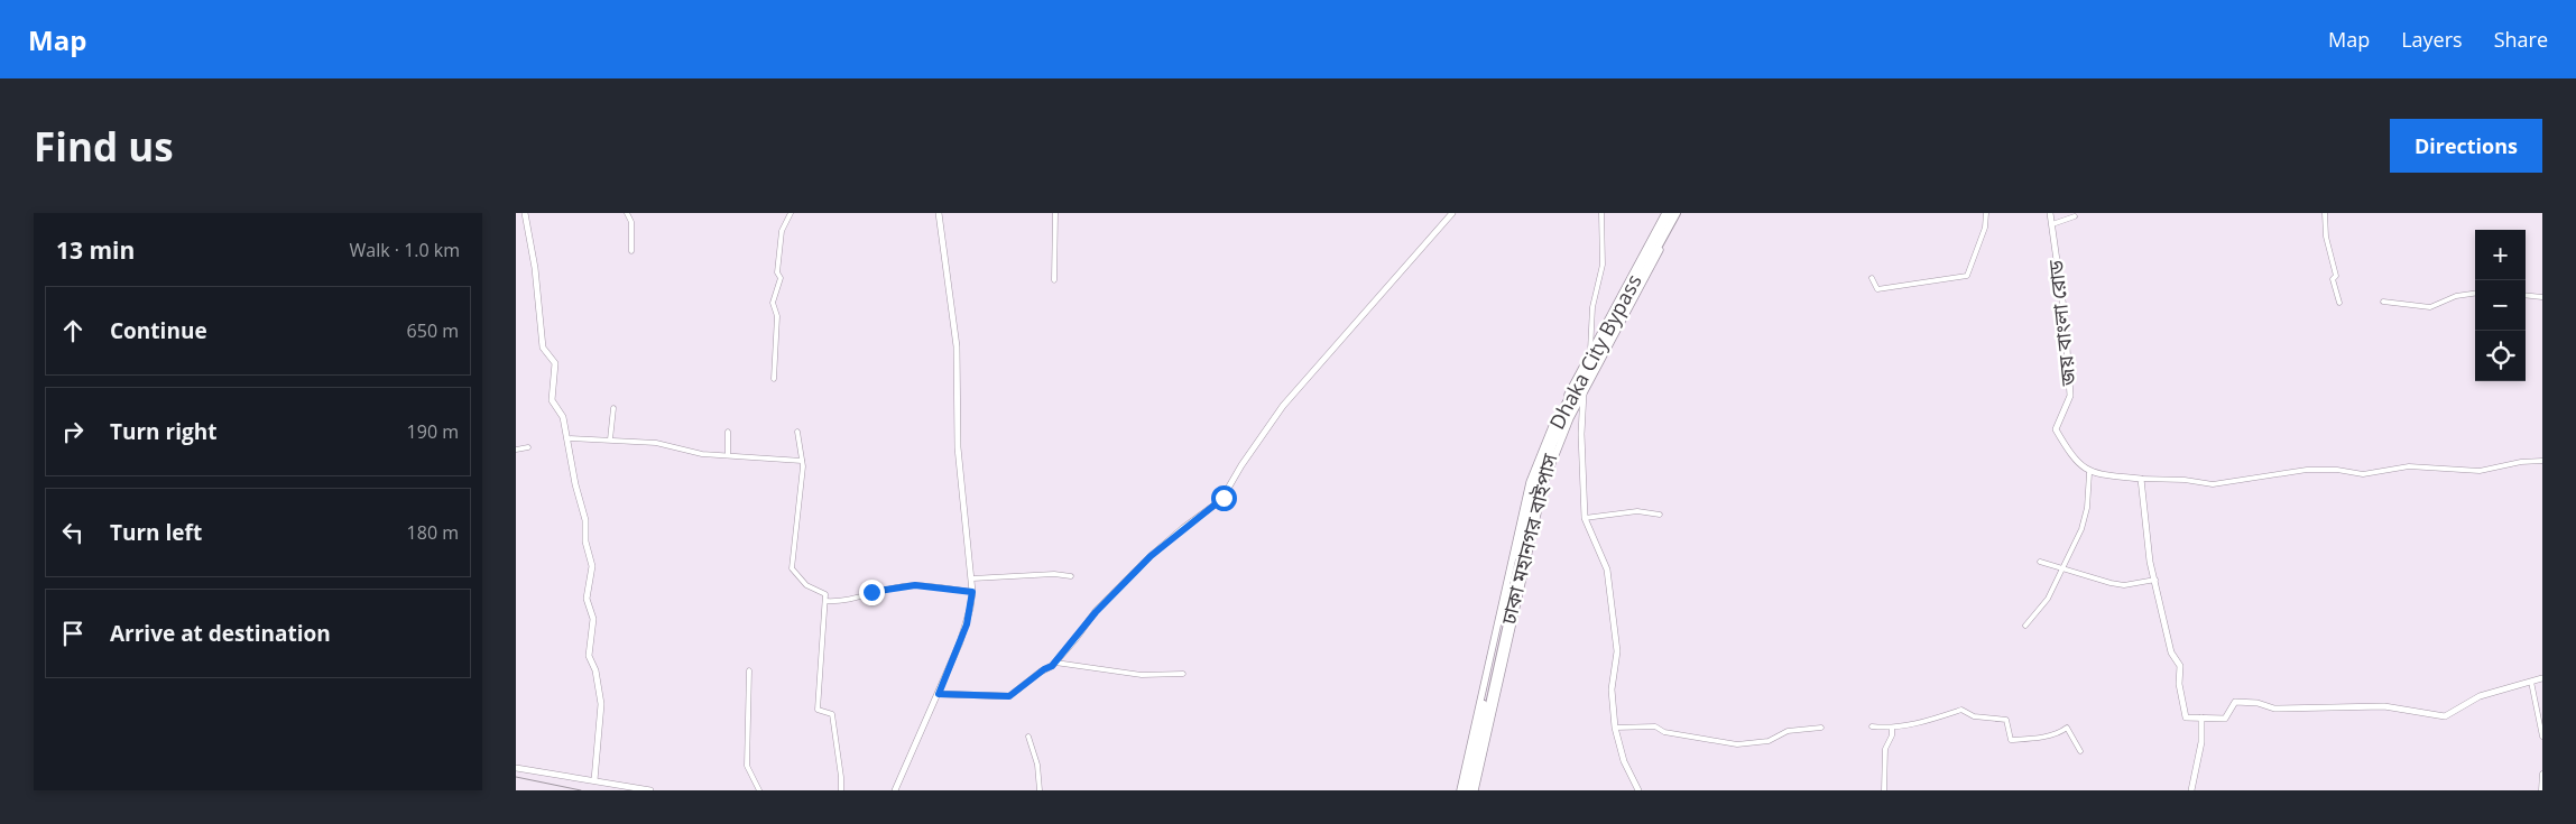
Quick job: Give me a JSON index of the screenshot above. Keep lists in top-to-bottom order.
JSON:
{
  "streets": {
    "highway": ["Dhaka City Bypass", "ঢাকা মহানগর বাইপাস"],
    "street": ["জয় বাংলা রোড"]
  },
  "page": {
    "header": "Map",
    "nav": ["Map", "Layers", "Share"],
    "buttons": "Directions",
    "title": "Find us",
    "heading": ["13 min", "Walk · 1.0 km"],
    "map_buttons": ["+", "−"],
    "list": [
      ["Continue", "650 m"],
      ["Turn right", "190 m"],
      ["Turn left", "180 m"],
      "Arrive at destination"
    ]
  }
}
